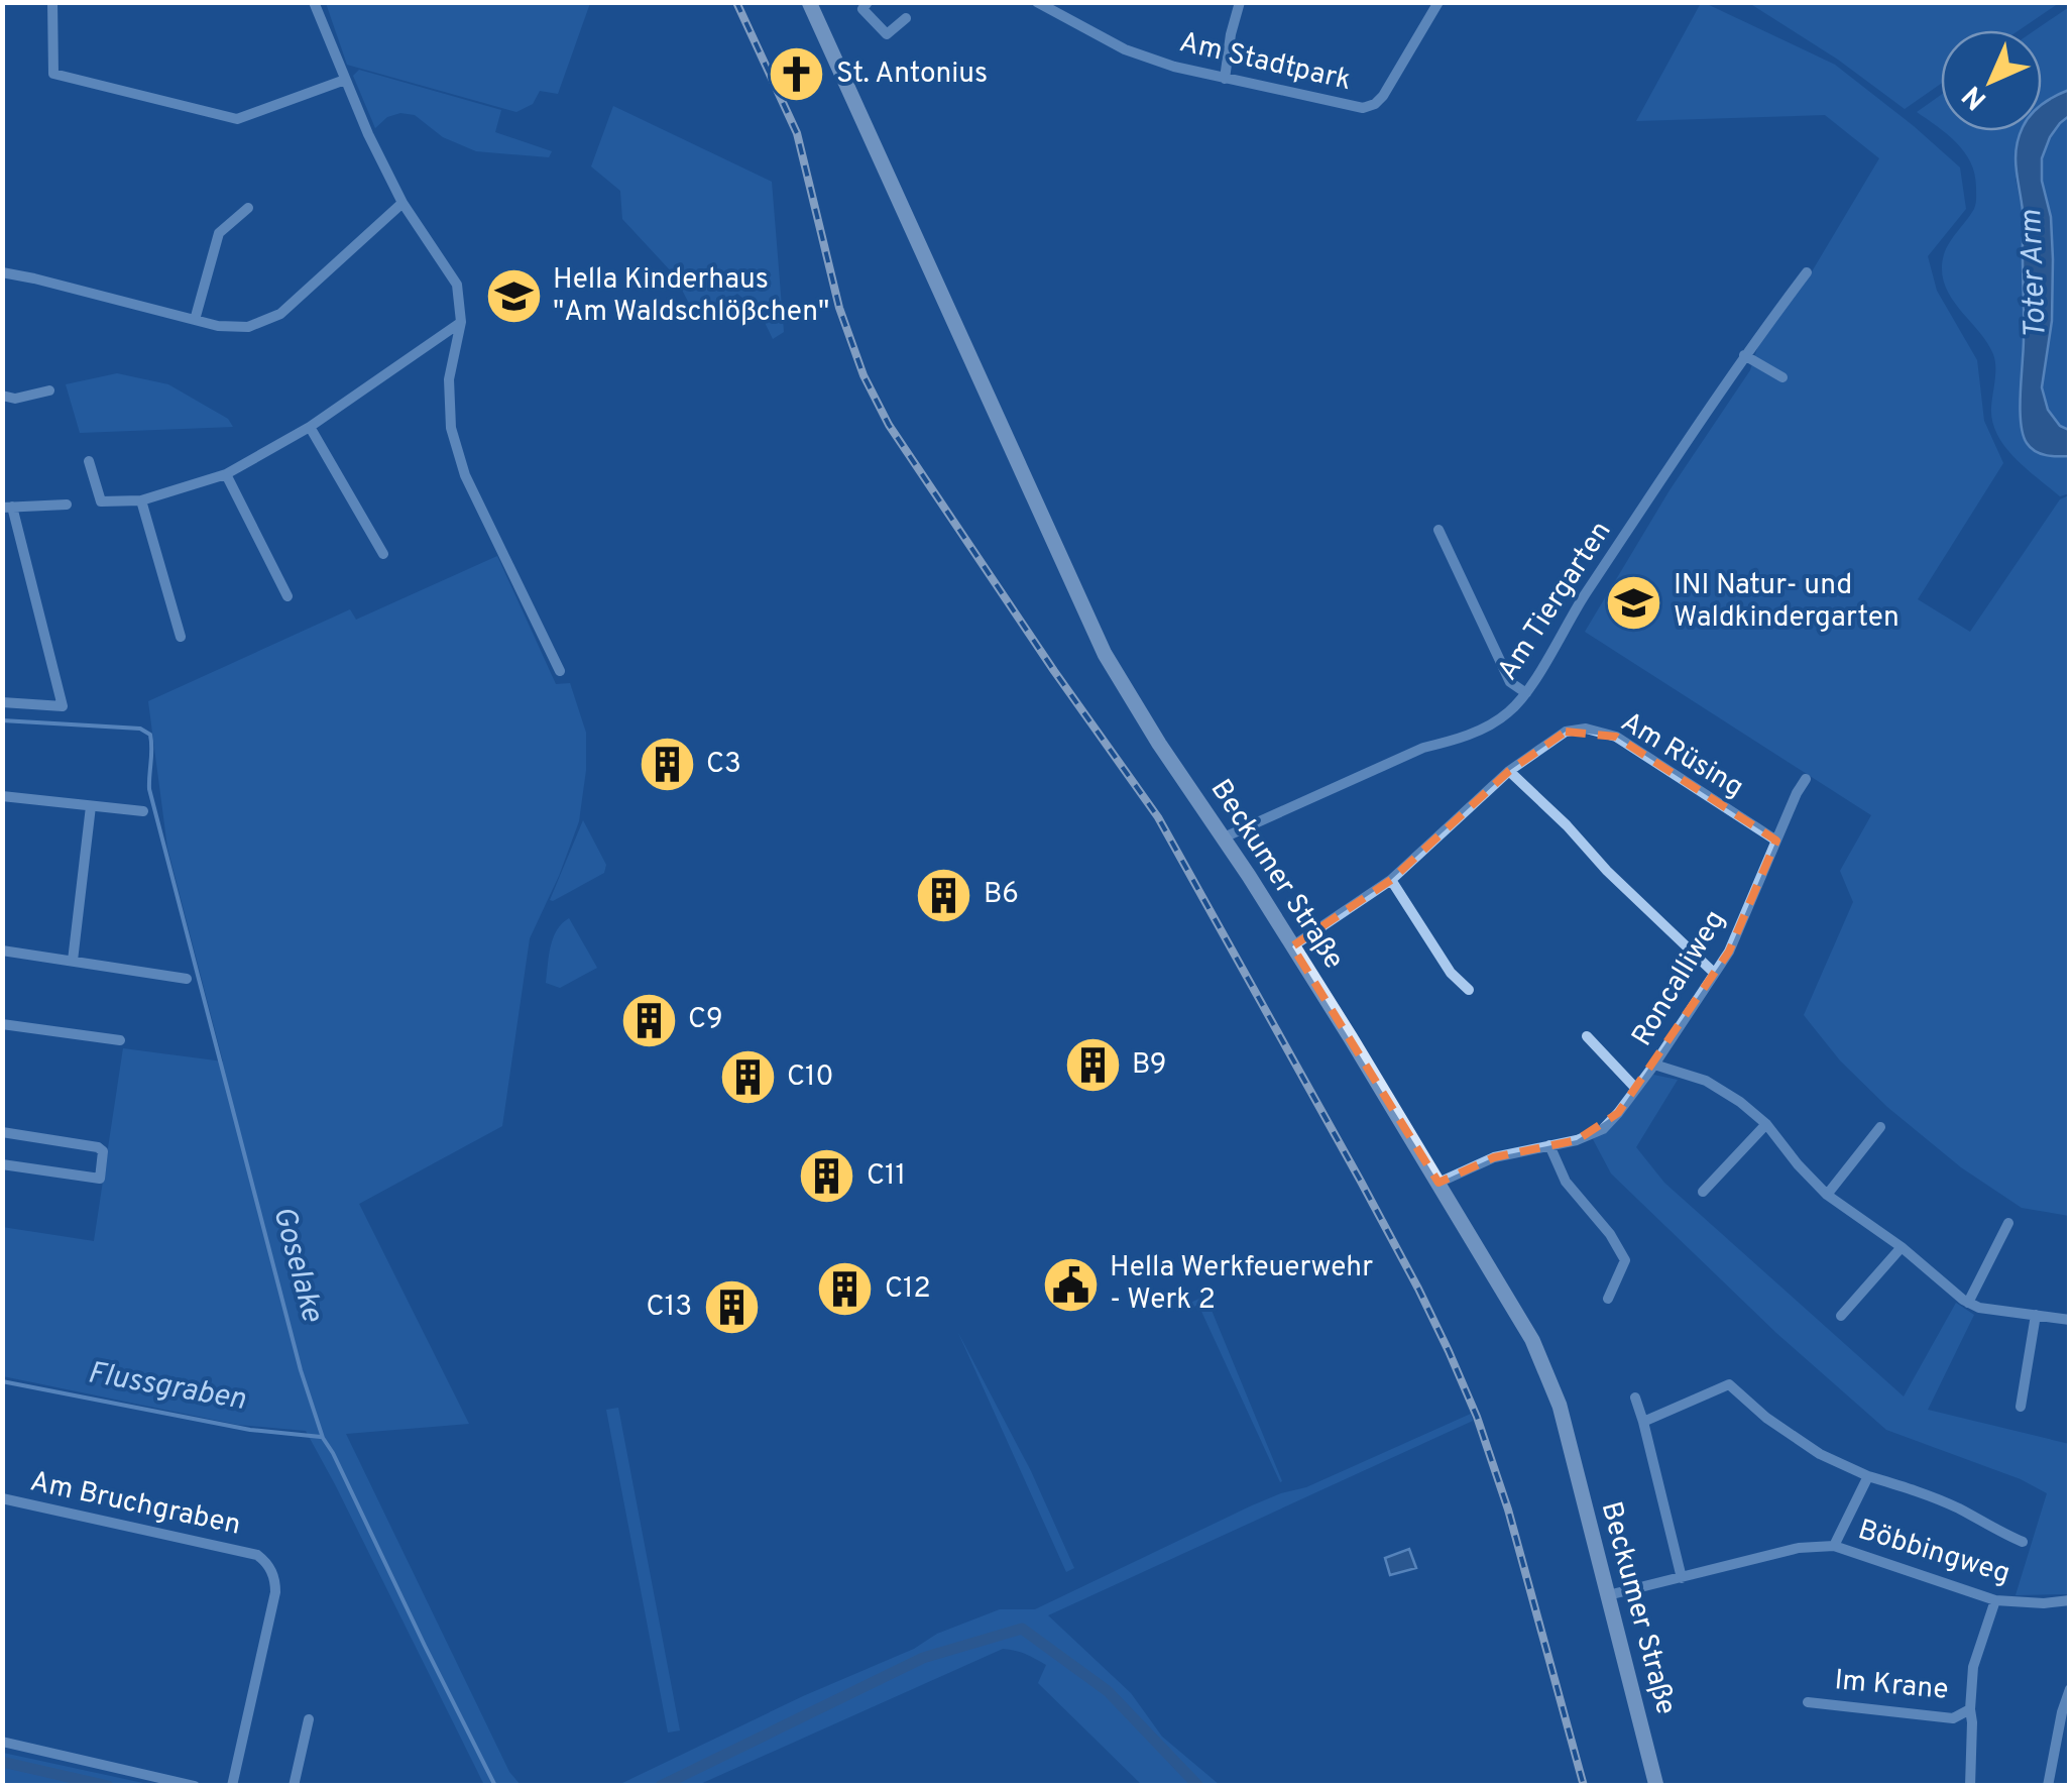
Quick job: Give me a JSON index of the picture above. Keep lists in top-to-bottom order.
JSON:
{
  "streets": {
    "main road": ["Beckumer Straße"],
    "street": [
      "Am Stadtpark",
      "Am Tiergarten",
      "Am Rüsing",
      "Roncalliweg",
      "Am Bruchgraben",
      "Böbbingweg",
      "Im Krane"
    ]
  },
  "crossings": [
    ["Am Tiergarten", "Beckumer Straße"],
    ["Am Rüsing", "Beckumer Straße"],
    ["Am Rüsing", "Roncalliweg"],
    ["Beckumer Straße", "Roncalliweg"],
    ["Beckumer Straße", "Böbbingweg"],
    ["Böbbingweg", "Im Krane"]
  ],
  "water": ["Toter Arm", "Goselake", "Flussgraben"],
  "places": {
    "church": ["St. Antonius"],
    "school or university": ["Hella Kinderhaus \"Am Waldschlößchen\"", "INI Natur- und Waldkindergarten"],
    "building": [
      "C3",
      "B6",
      "C9",
      "B9",
      "C10",
      "C11",
      "C12",
      "C13"
    ],
    "public building": ["Hella Werkfeuerwehr - Werk 2"]
  },
  "north": "bottom left"
}
